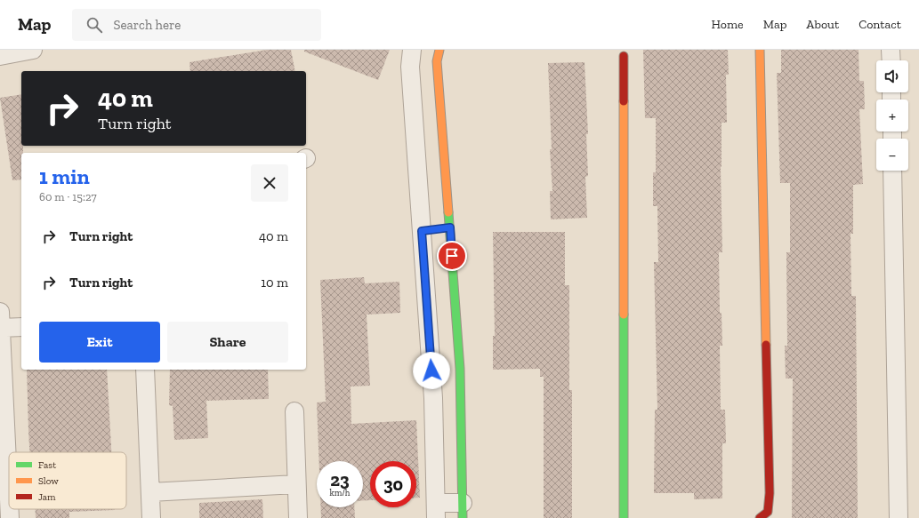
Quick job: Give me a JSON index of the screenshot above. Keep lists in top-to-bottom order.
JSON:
{
  "legend": ["Fast", "Slow", "Jam"],
  "page": {
    "header": "Map",
    "search": "Search here",
    "nav": [
      "Home",
      "Map",
      "About",
      "Contact"
    ],
    "map_buttons": ["+", "−"],
    "turn": ["40 m", "Turn right"],
    "heading": ["1 min", "60 m · 15:27"],
    "list": [
      {
        "name": "Turn right",
        "value": "40 m"
      },
      {
        "name": "Turn right",
        "value": "10 m"
      }
    ],
    "buttons": ["Exit", "Share"],
    "speed": "23 km/h",
    "limit": "30"
  }
}
